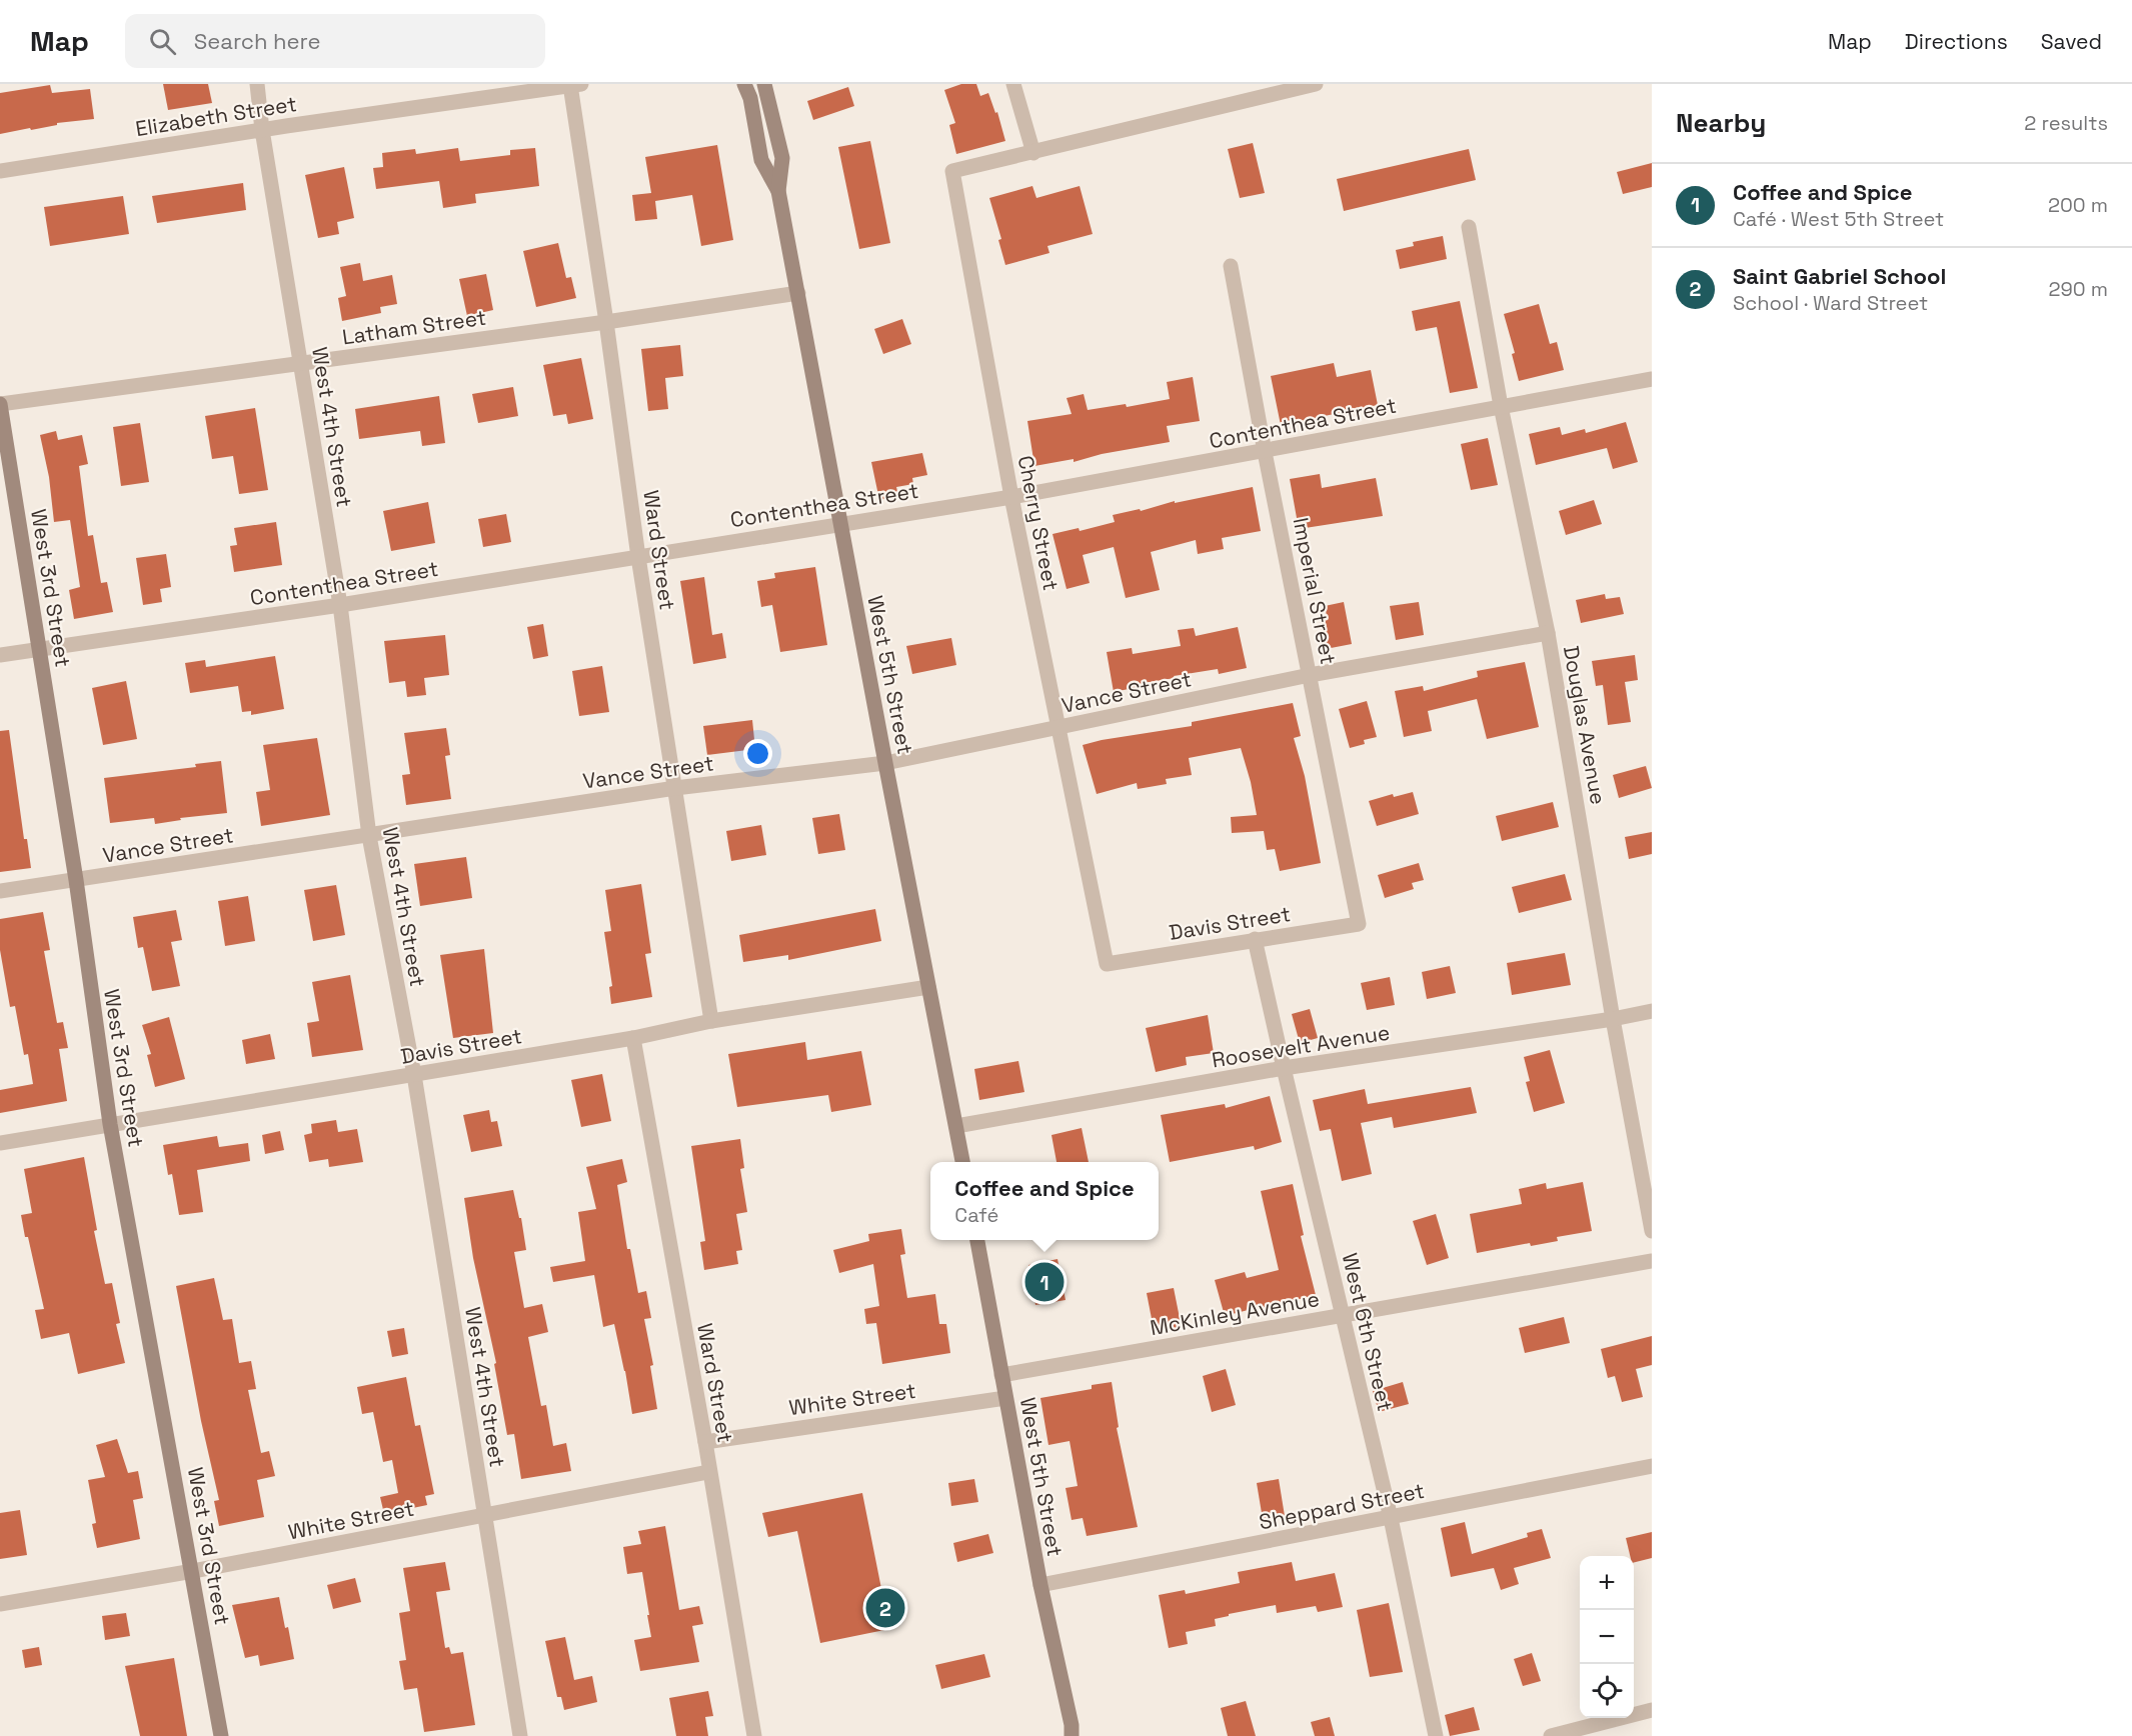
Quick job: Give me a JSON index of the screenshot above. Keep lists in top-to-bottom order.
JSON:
{
  "streets": {
    "main road": ["West 3rd Street", "West 5th Street"],
    "street": [
      "Elizabeth Street",
      "Latham Street",
      "Contenthea Street",
      "West 4th Street",
      "Cherry Street",
      "Ward Street",
      "Imperial Street",
      "Vance Street",
      "Douglas Avenue",
      "Davis Street",
      "Roosevelt Avenue",
      "McKinley Avenue",
      "West 6th Street",
      "White Street",
      "Sheppard Street"
    ]
  },
  "crossings": [
    ["Elizabeth Street", "West 4th Street"],
    ["Elizabeth Street", "Ward Street"],
    ["Latham Street", "West 4th Street"],
    ["Latham Street", "Ward Street"],
    ["Latham Street", "West 3rd Street"],
    ["Latham Street", "West 5th Street"],
    ["Contenthea Street", "West 4th Street"],
    ["Contenthea Street", "Cherry Street"],
    ["Contenthea Street", "Ward Street"],
    ["Contenthea Street", "West 3rd Street"],
    ["Contenthea Street", "Imperial Street"],
    ["Contenthea Street", "West 5th Street"],
    ["Contenthea Street", "Douglas Avenue"],
    ["West 4th Street", "Vance Street"],
    ["West 4th Street", "Davis Street"],
    ["West 4th Street", "White Street"],
    ["Cherry Street", "Vance Street"],
    ["Cherry Street", "Davis Street"],
    ["Ward Street", "Vance Street"],
    ["Ward Street", "Davis Street"],
    ["Ward Street", "White Street"],
    ["West 3rd Street", "Vance Street"],
    ["West 3rd Street", "Davis Street"],
    ["West 3rd Street", "White Street"],
    ["Imperial Street", "Vance Street"],
    ["Imperial Street", "Davis Street"],
    ["West 5th Street", "Vance Street"],
    ["West 5th Street", "Davis Street"],
    ["West 5th Street", "Roosevelt Avenue"],
    ["West 5th Street", "McKinley Avenue"],
    ["West 5th Street", "White Street"],
    ["West 5th Street", "Sheppard Street"],
    ["Vance Street", "Douglas Avenue"],
    ["Douglas Avenue", "Roosevelt Avenue"],
    ["Davis Street", "West 6th Street"],
    ["Roosevelt Avenue", "West 6th Street"],
    ["McKinley Avenue", "West 6th Street"],
    ["West 6th Street", "Sheppard Street"]
  ],
  "page": {
    "header": "Map",
    "search": "Search here",
    "nav": ["Map", "Directions", "Saved"],
    "heading": ["Nearby", "2 results"],
    "list": [
      {
        "mark": "1",
        "name": "Coffee and Spice",
        "note": "Café · West 5th Street",
        "value": "200 m"
      },
      {
        "mark": "2",
        "name": "Saint Gabriel School",
        "note": "School · Ward Street",
        "value": "290 m"
      }
    ],
    "popup": ["Coffee and Spice", "Café"],
    "pins": ["1", "2"],
    "map_buttons": ["+", "−"]
  }
}
